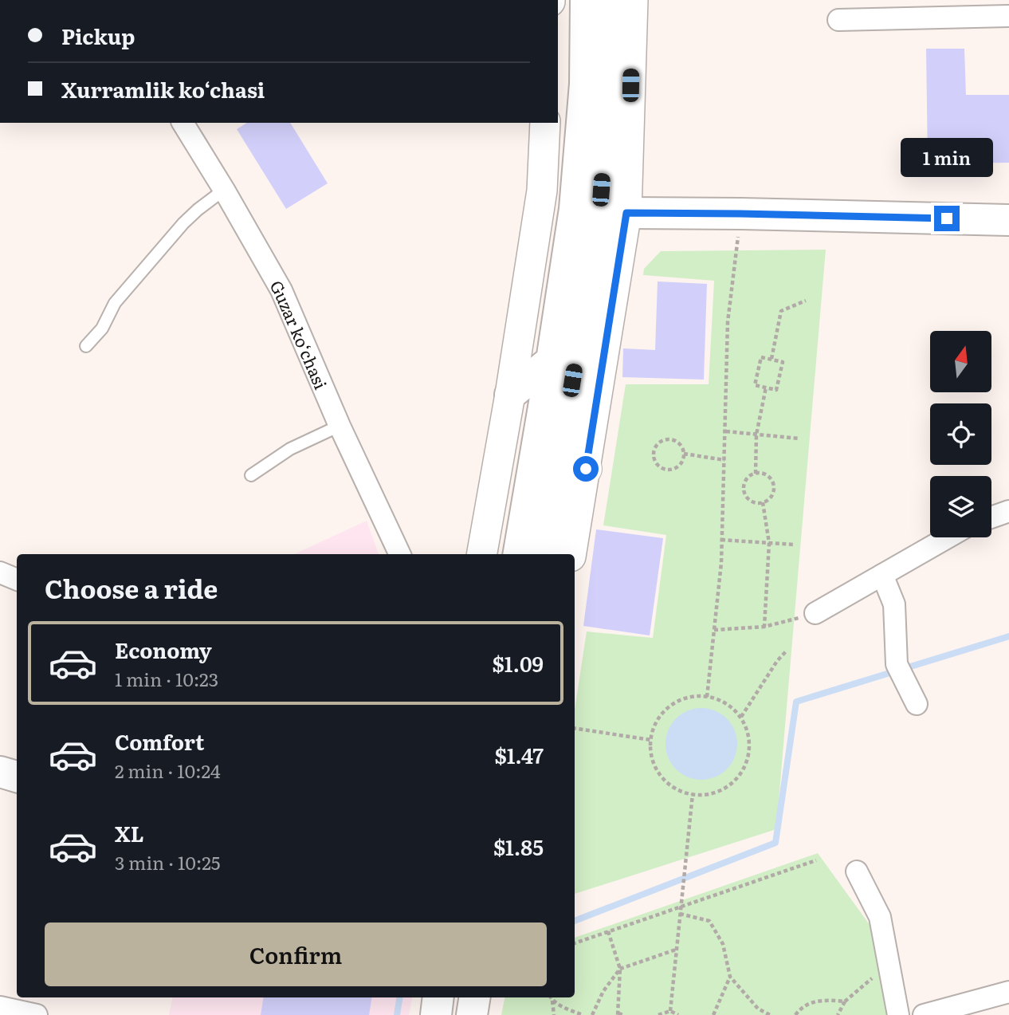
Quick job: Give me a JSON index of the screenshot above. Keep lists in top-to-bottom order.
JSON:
{
  "streets": {
    "street": ["Guzar ko‘chasi"]
  },
  "north": "top",
  "page": {
    "banner": ["Pickup", "Xurramlik ko‘chasi"],
    "bubble": "1 min",
    "heading": "Choose a ride",
    "list": [
      {
        "name": "Economy",
        "note": "1 min · 10:23",
        "value": "$1.09"
      },
      {
        "name": "Comfort",
        "note": "2 min · 10:24",
        "value": "$1.47"
      },
      {
        "name": "XL",
        "note": "3 min · 10:25",
        "value": "$1.85"
      }
    ],
    "buttons": "Confirm"
  }
}
